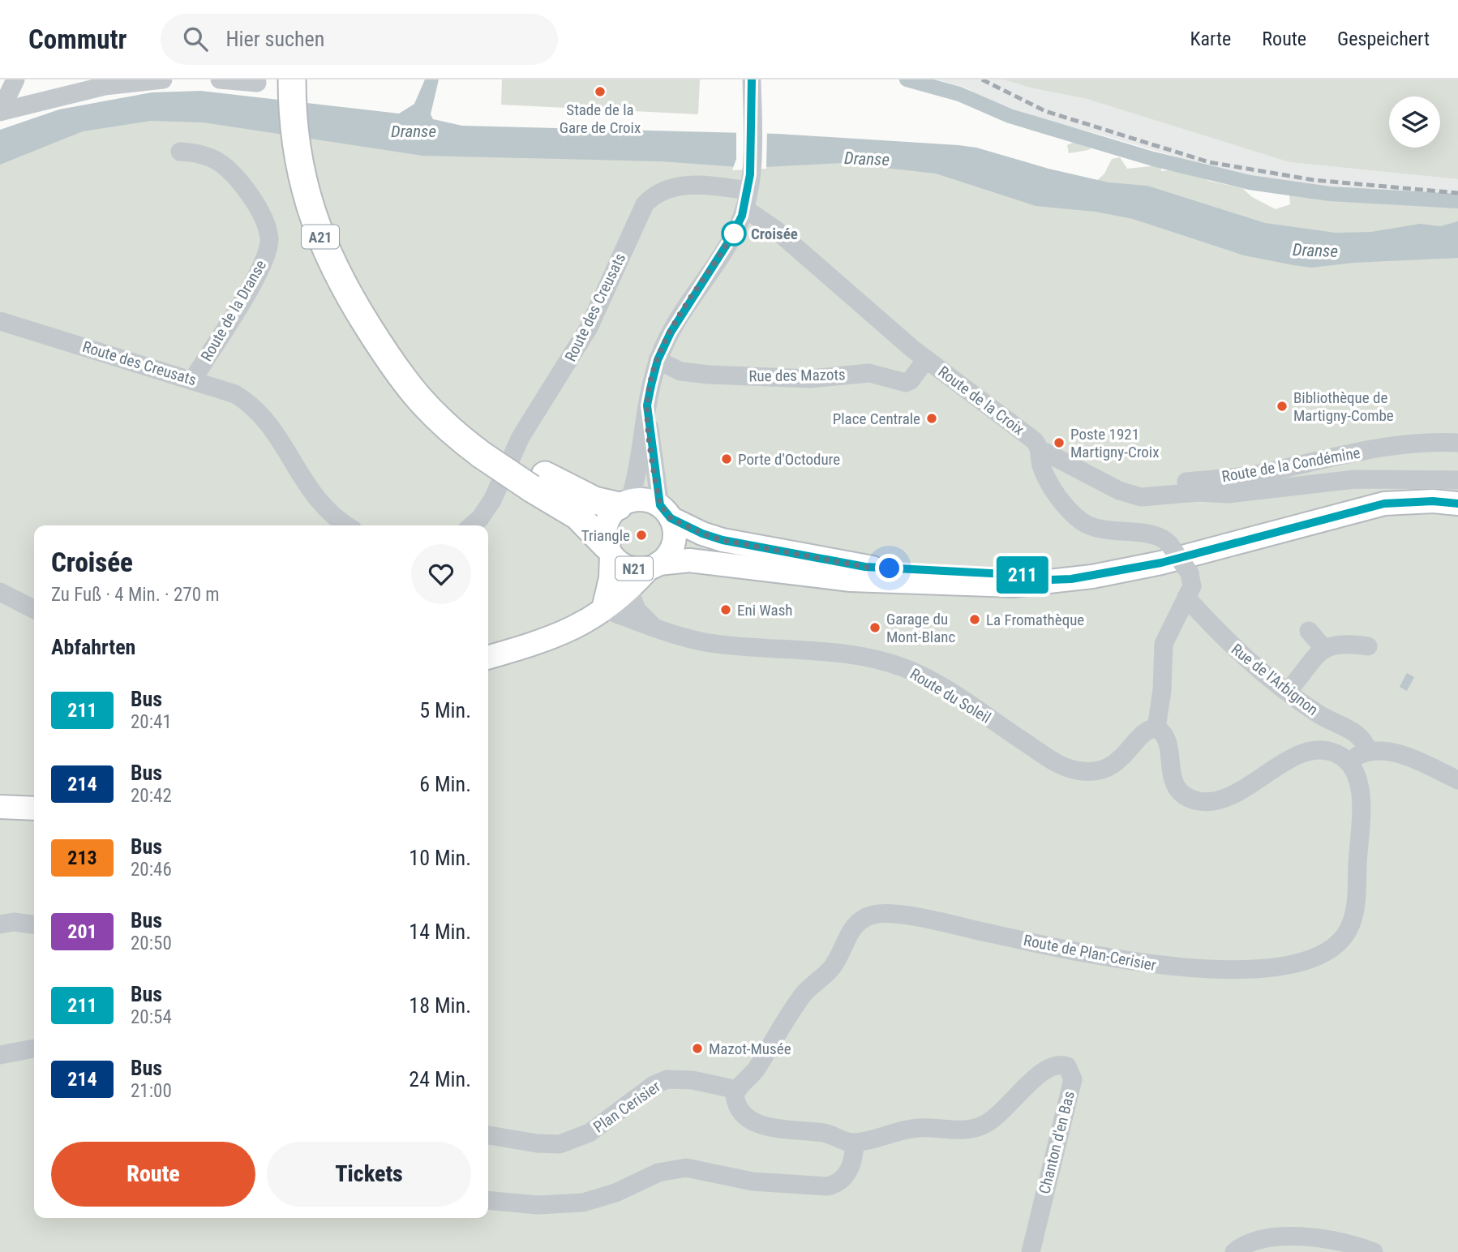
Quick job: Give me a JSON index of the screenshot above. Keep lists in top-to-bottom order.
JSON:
{
  "streets": {
    "highway": ["A21"],
    "main road": ["N21"],
    "street": [
      "Route des Creusats",
      "Route de la Dranse",
      "Rue des Mazots",
      "Route de la Croix",
      "Route de la Condémine",
      "Rue de l'Arbignon",
      "Route du Soleil",
      "Route de Plan-Cerisier",
      "Plan Cerisier",
      "Chanton d'en Bas"
    ]
  },
  "crossings": [
    ["A21", "N21"],
    ["Route des Creusats", "Route de la Dranse"],
    ["Route des Creusats", "Route de la Croix"],
    ["Rue des Mazots", "Route de la Croix"],
    ["Route de la Croix", "Route de la Condémine"],
    ["Route de Plan-Cerisier", "Plan Cerisier"]
  ],
  "water": ["Dranse"],
  "places": [
    "Stade de la Gare de Croix",
    "Croisée",
    "Bibliothèque de Martigny-Combe",
    "Place Centrale",
    "Poste 1921 Martigny-Croix",
    "Porte d'Octodure",
    "Triangle",
    "Eni Wash",
    "La Fromathèque",
    "Garage du Mont-Blanc",
    "Mazot-Musée"
  ],
  "lines": ["bus line 211"],
  "page": {
    "header": "Commutr",
    "search": "Hier suchen",
    "nav": ["Karte", "Route", "Gespeichert"],
    "on_map": "211",
    "heading": [
      ["Croisée", "Zu Fuß · 4 Min. · 270 m"],
      "Abfahrten"
    ],
    "list": [
      {
        "mark": "211",
        "name": "Bus",
        "note": "20:41",
        "value": "5 Min."
      },
      {
        "mark": "214",
        "name": "Bus",
        "note": "20:42",
        "value": "6 Min."
      },
      {
        "mark": "213",
        "name": "Bus",
        "note": "20:46",
        "value": "10 Min."
      },
      {
        "mark": "201",
        "name": "Bus",
        "note": "20:50",
        "value": "14 Min."
      },
      {
        "mark": "211",
        "name": "Bus",
        "note": "20:54",
        "value": "18 Min."
      },
      {
        "mark": "214",
        "name": "Bus",
        "note": "21:00",
        "value": "24 Min."
      }
    ],
    "buttons": ["Route", "Tickets"]
  }
}
